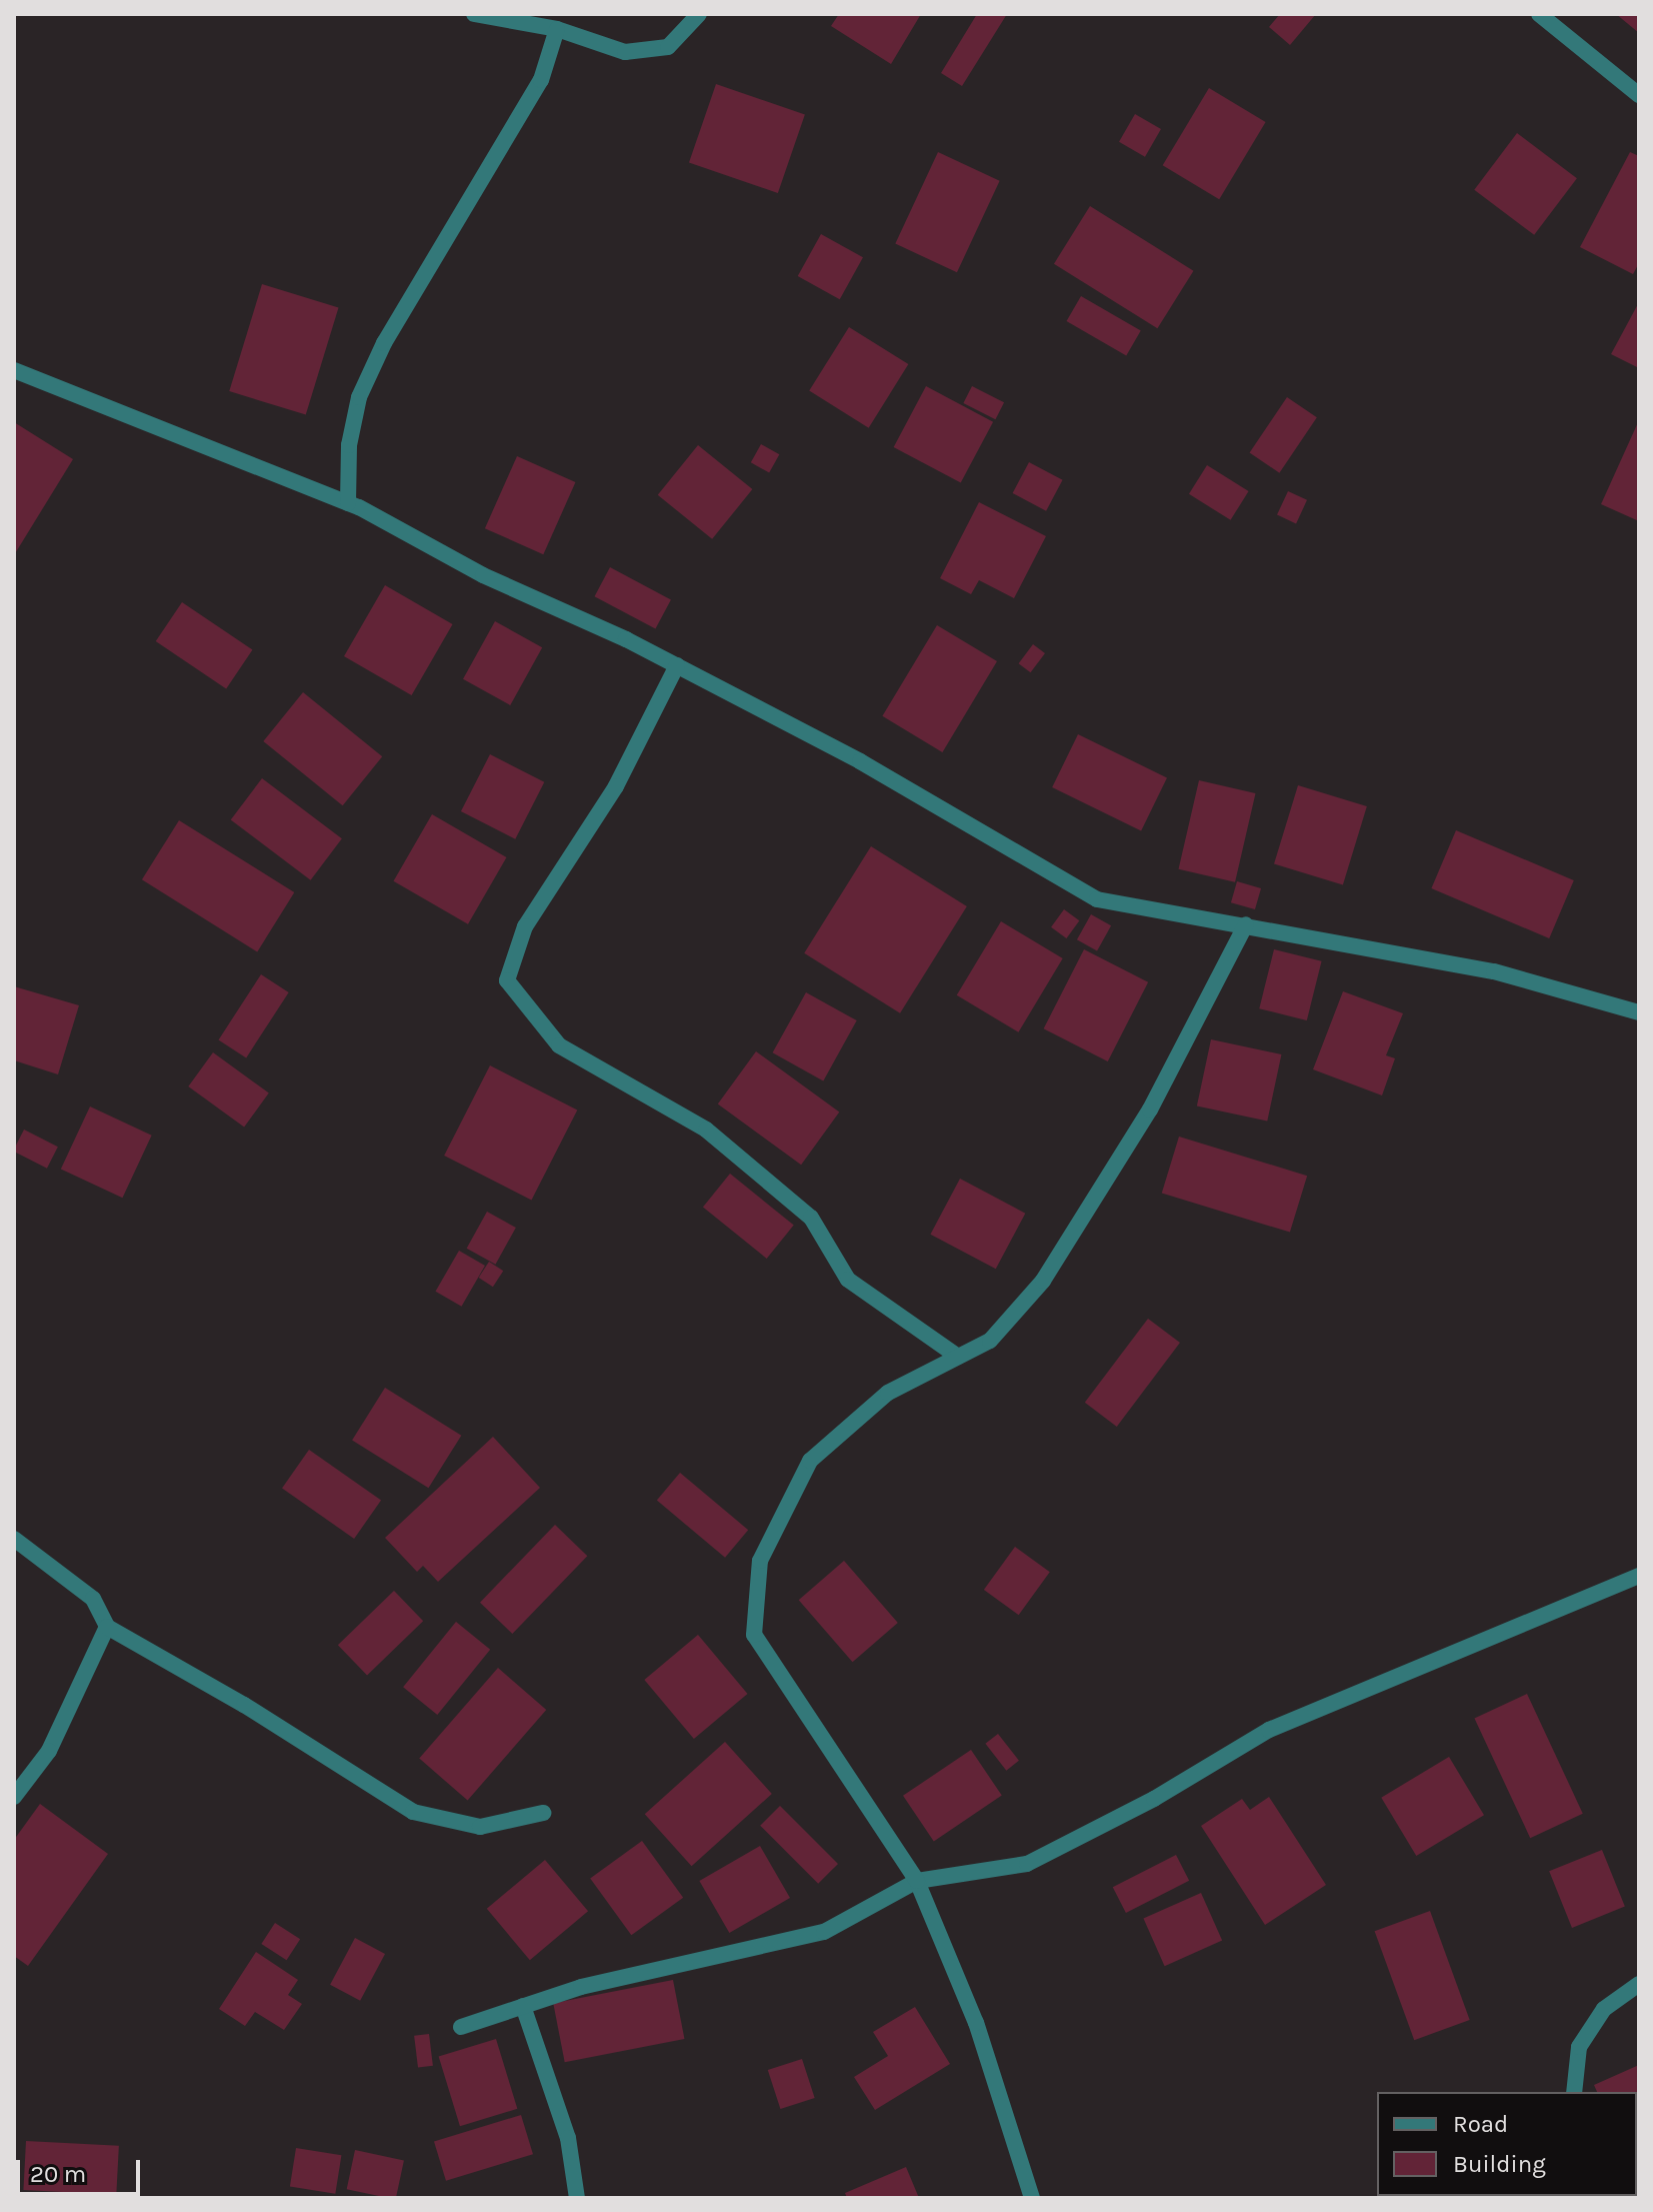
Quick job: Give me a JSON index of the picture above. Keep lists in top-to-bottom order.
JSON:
{
  "legend": ["Road", "Building"],
  "scale_bar": "20 m"
}
